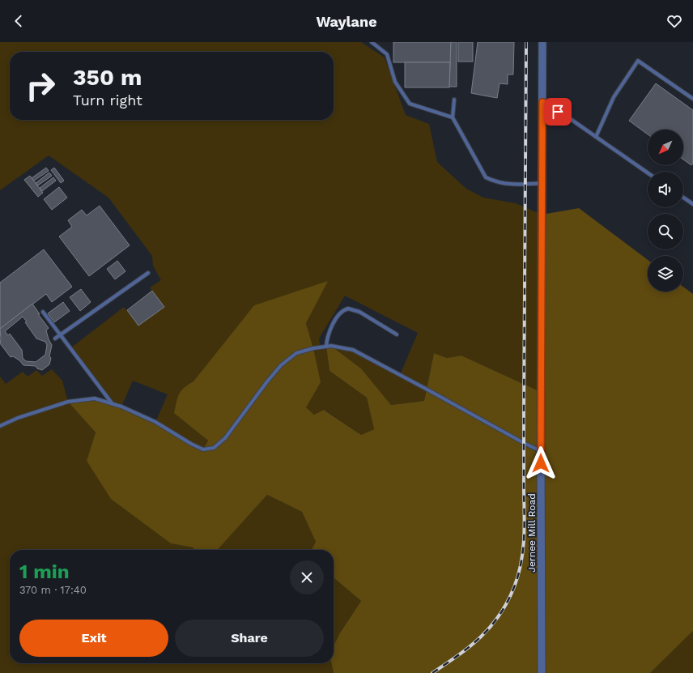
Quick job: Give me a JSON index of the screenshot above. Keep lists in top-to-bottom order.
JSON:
{
  "streets": {
    "street": ["Jernee Mill Road"]
  },
  "north": "bottom left",
  "page": {
    "header": "Waylane",
    "turn": ["350 m", "Turn right"],
    "heading": ["1 min", "370 m · 17:40"],
    "buttons": ["Exit", "Share"]
  }
}
